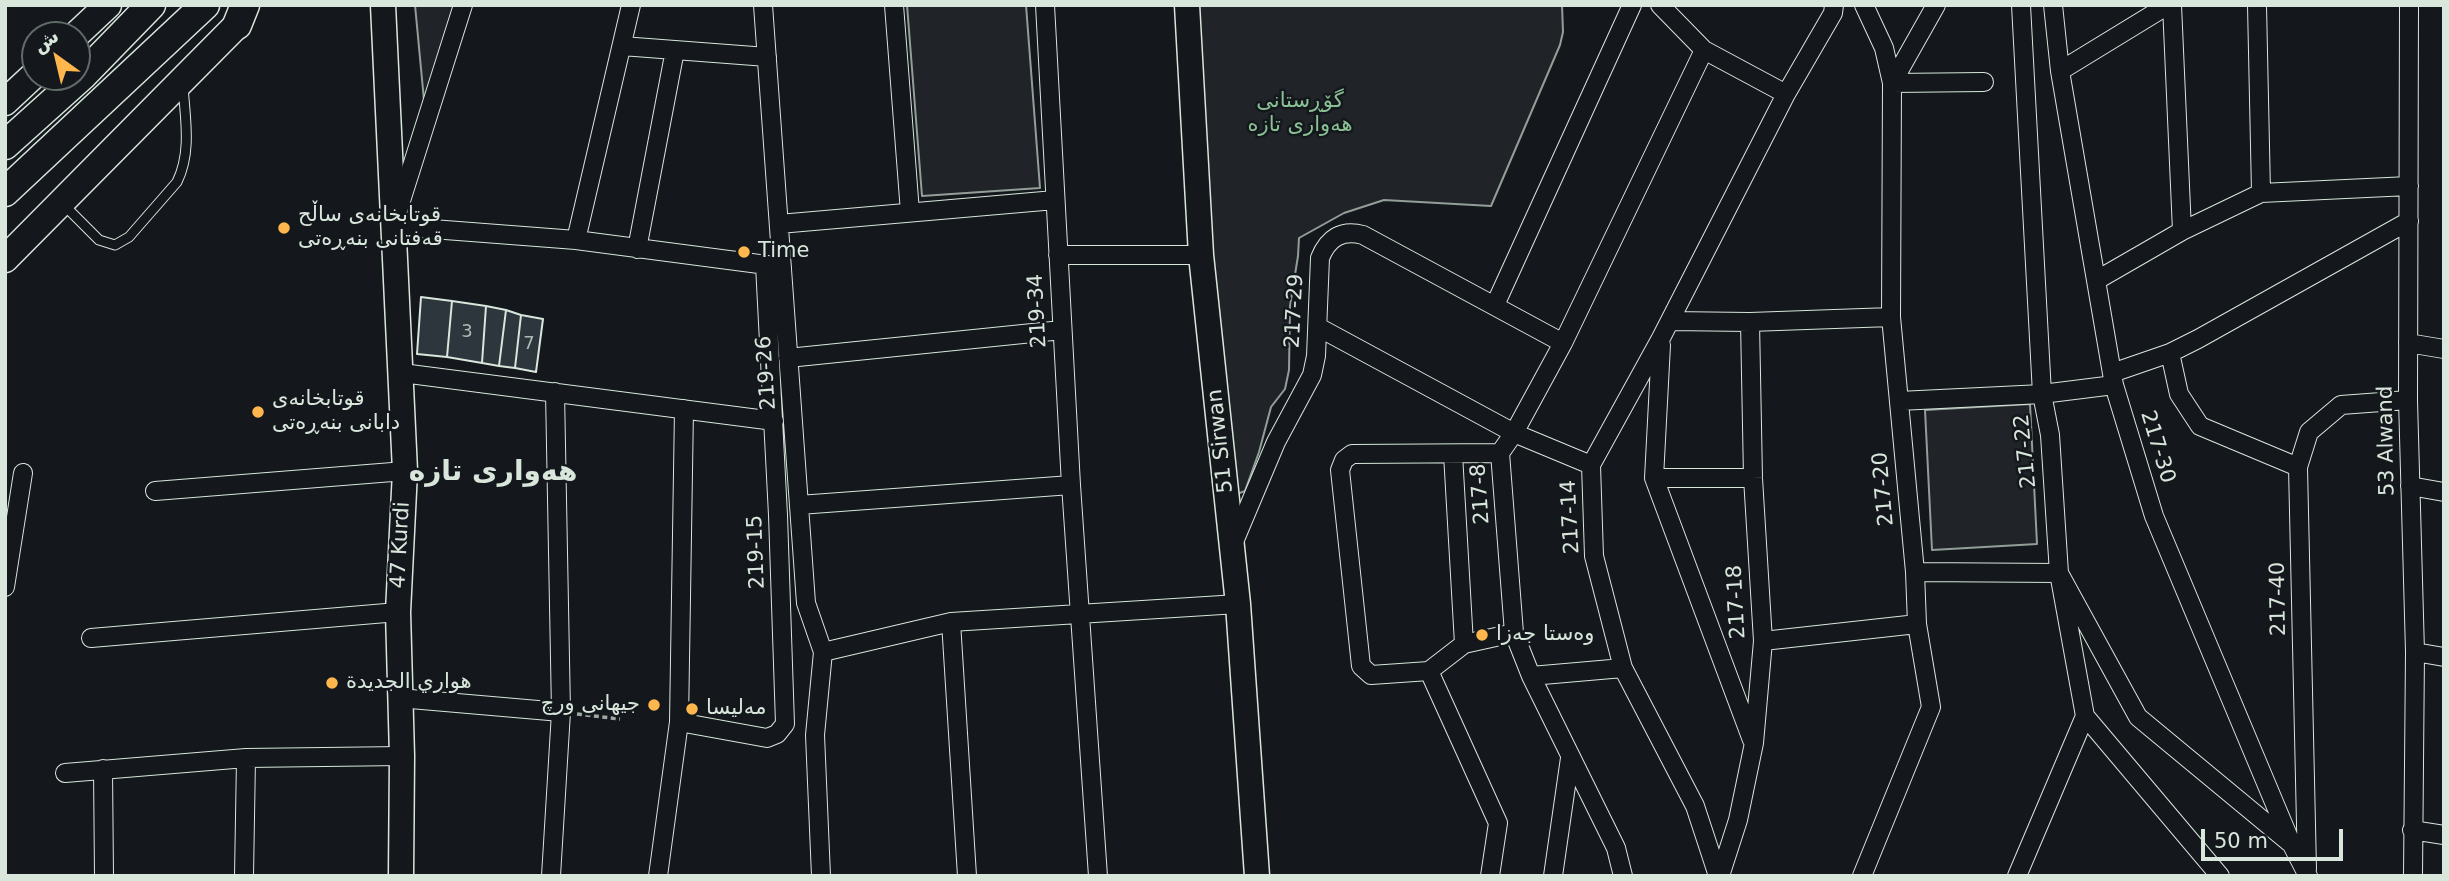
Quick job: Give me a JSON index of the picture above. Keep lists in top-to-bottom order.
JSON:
{
  "streets": {
    "main road": ["51 Sirwan", "47 Kurdi"],
    "street": [
      "219-34",
      "217-29",
      "219-26",
      "53 Alwand",
      "217-30",
      "217-22",
      "217-20",
      "217-8",
      "217-14",
      "219-15",
      "217-40",
      "217-18"
    ]
  },
  "crossings": [
    ["217-29", "51 Sirwan"],
    ["217-29", "217-8"],
    ["219-26", "219-15"],
    ["53 Alwand", "217-40"],
    ["217-30", "217-40"],
    ["217-14", "217-18"]
  ],
  "districts": ["هەواری تازە"],
  "parks": ["گۆڕستانی هەواری تازە"],
  "places": [
    "قوتابخانەی ساڵح قەفتانی بنەڕەتی",
    "Time",
    "قوتابخانەی دابانی بنەڕەتی",
    "وەستا جەزا",
    "هواري الجديدة",
    "جیهانی ورچ",
    "مەلیسا"
  ],
  "house_numbers": ["3", "7"],
  "scale_bar": "50 m",
  "north": "top left"
}
